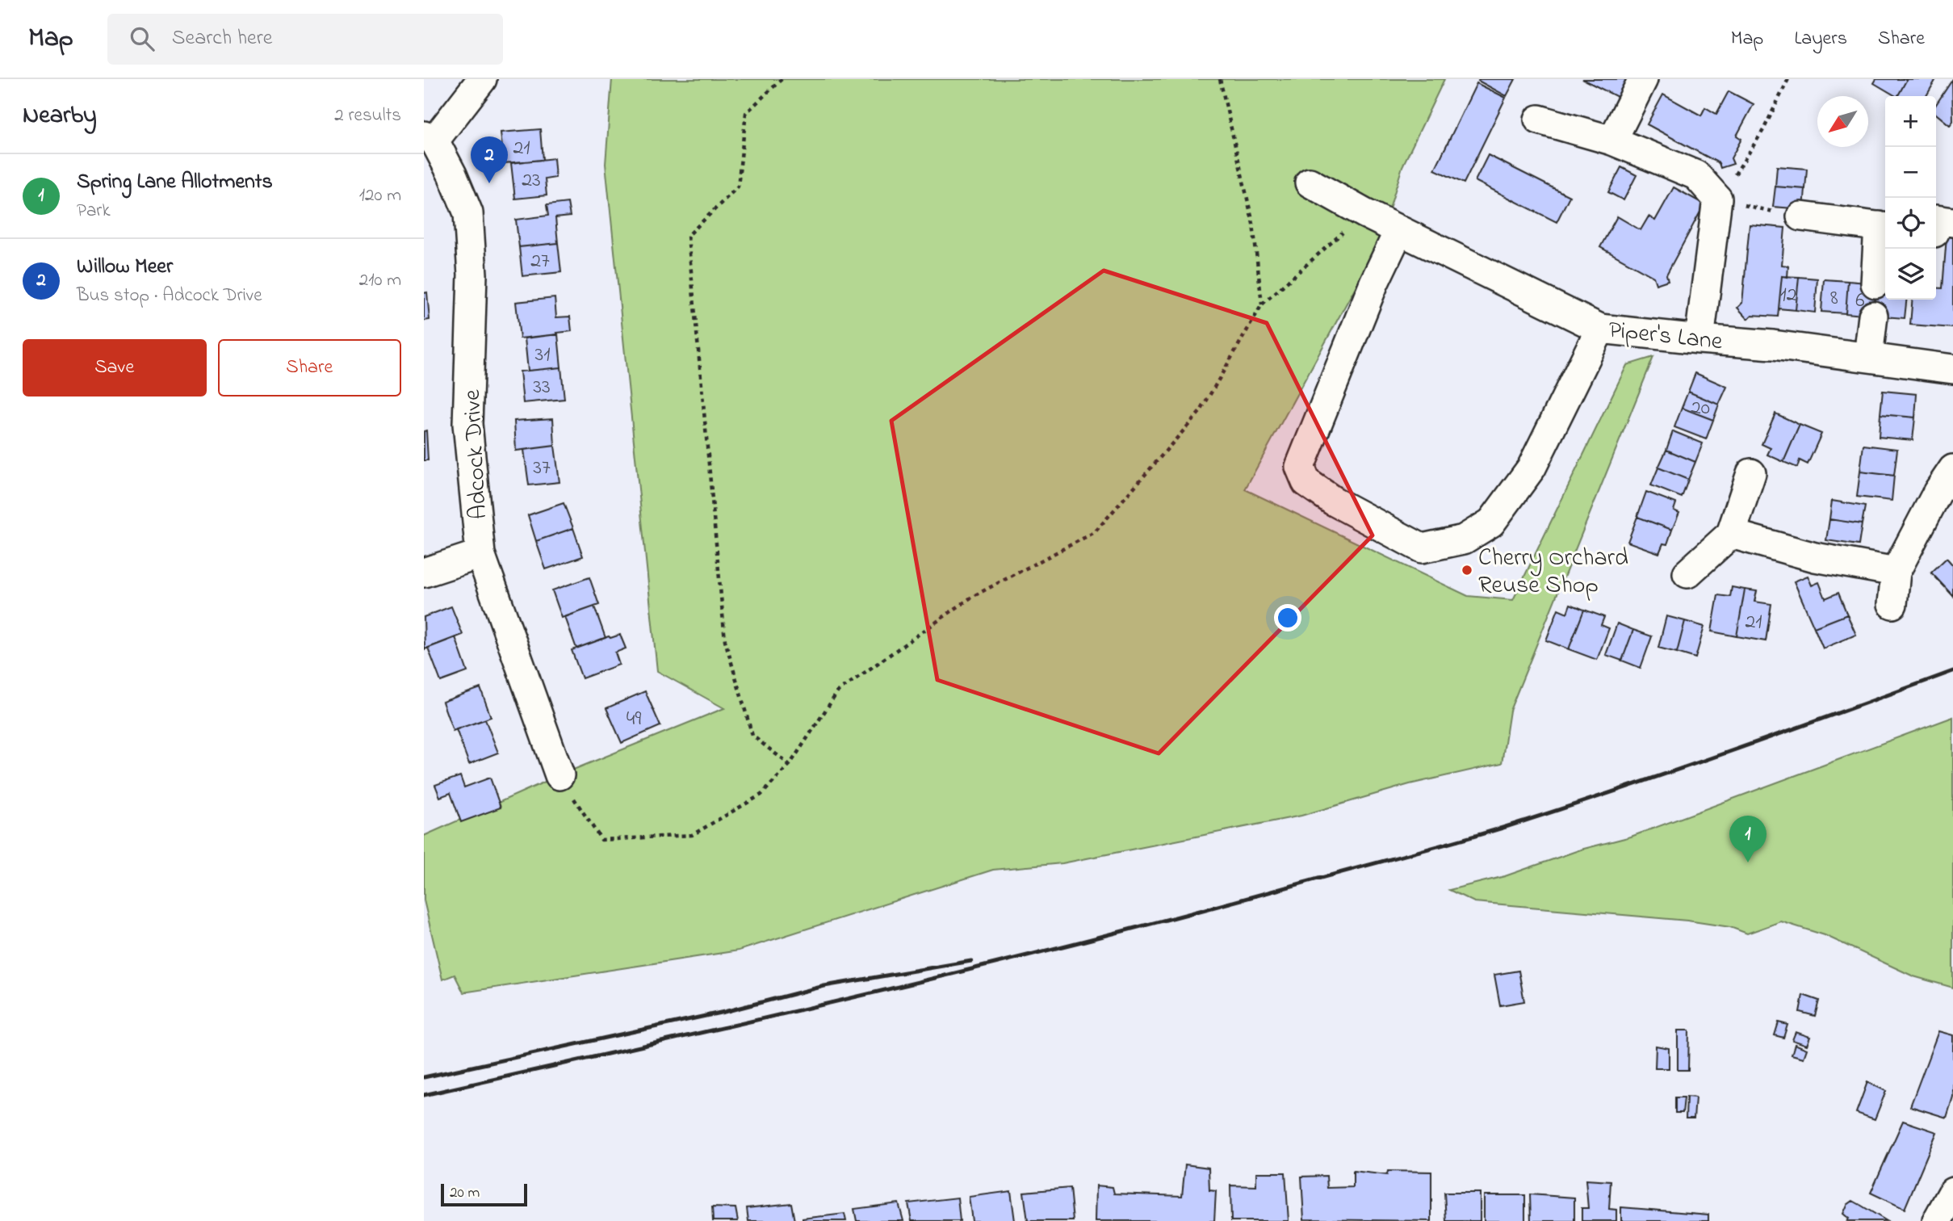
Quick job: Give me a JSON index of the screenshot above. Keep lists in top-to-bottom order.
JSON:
{
  "streets": {
    "street": ["Piper's Lane", "Adcock Drive"]
  },
  "places": ["Cherry Orchard Reuse Shop"],
  "house_numbers": [
    "21",
    "23",
    "27",
    "12",
    "8",
    "6",
    "31",
    "33",
    "20",
    "37",
    "21",
    "49"
  ],
  "scale_bar": "20 m",
  "north": "bottom left",
  "page": {
    "header": "Map",
    "search": "Search here",
    "nav": ["Map", "Layers", "Share"],
    "heading": ["Nearby", "2 results"],
    "map_buttons": ["+", "−"],
    "pins": ["2", "1"],
    "list": [
      {
        "mark": "1",
        "name": "Spring Lane Allotments",
        "note": "Park",
        "value": "120 m"
      },
      {
        "mark": "2",
        "name": "Willow Meer",
        "note": "Bus stop · Adcock Drive",
        "value": "210 m"
      }
    ],
    "buttons": ["Save", "Share"],
    "scale": "20 m"
  }
}
